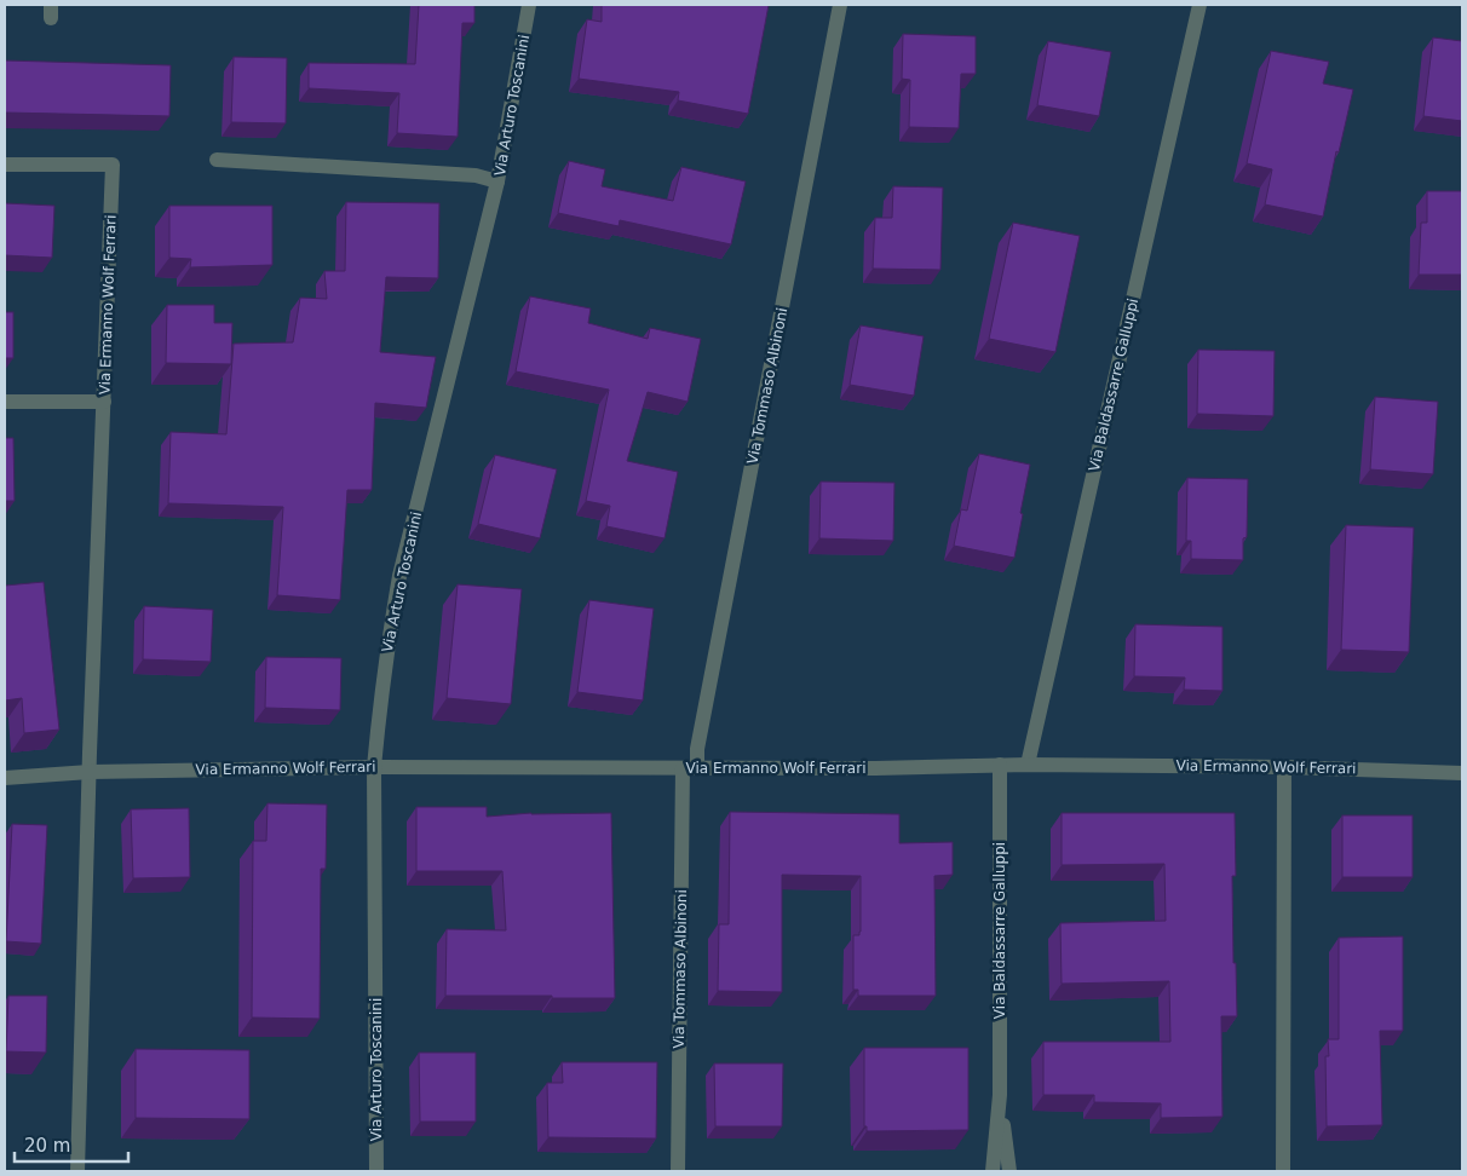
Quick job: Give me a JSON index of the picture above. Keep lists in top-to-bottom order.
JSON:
{
  "streets": {
    "street": [
      "Via Arturo Toscanini",
      "Via Ermanno Wolf Ferrari",
      "Via Baldassarre Galluppi",
      "Via Tommaso Albinoni"
    ]
  },
  "crossings": [
    ["Via Arturo Toscanini", "Via Ermanno Wolf Ferrari"],
    ["Via Ermanno Wolf Ferrari", "Via Baldassarre Galluppi"],
    ["Via Ermanno Wolf Ferrari", "Via Tommaso Albinoni"]
  ],
  "scale_bar": "20 m"
}
